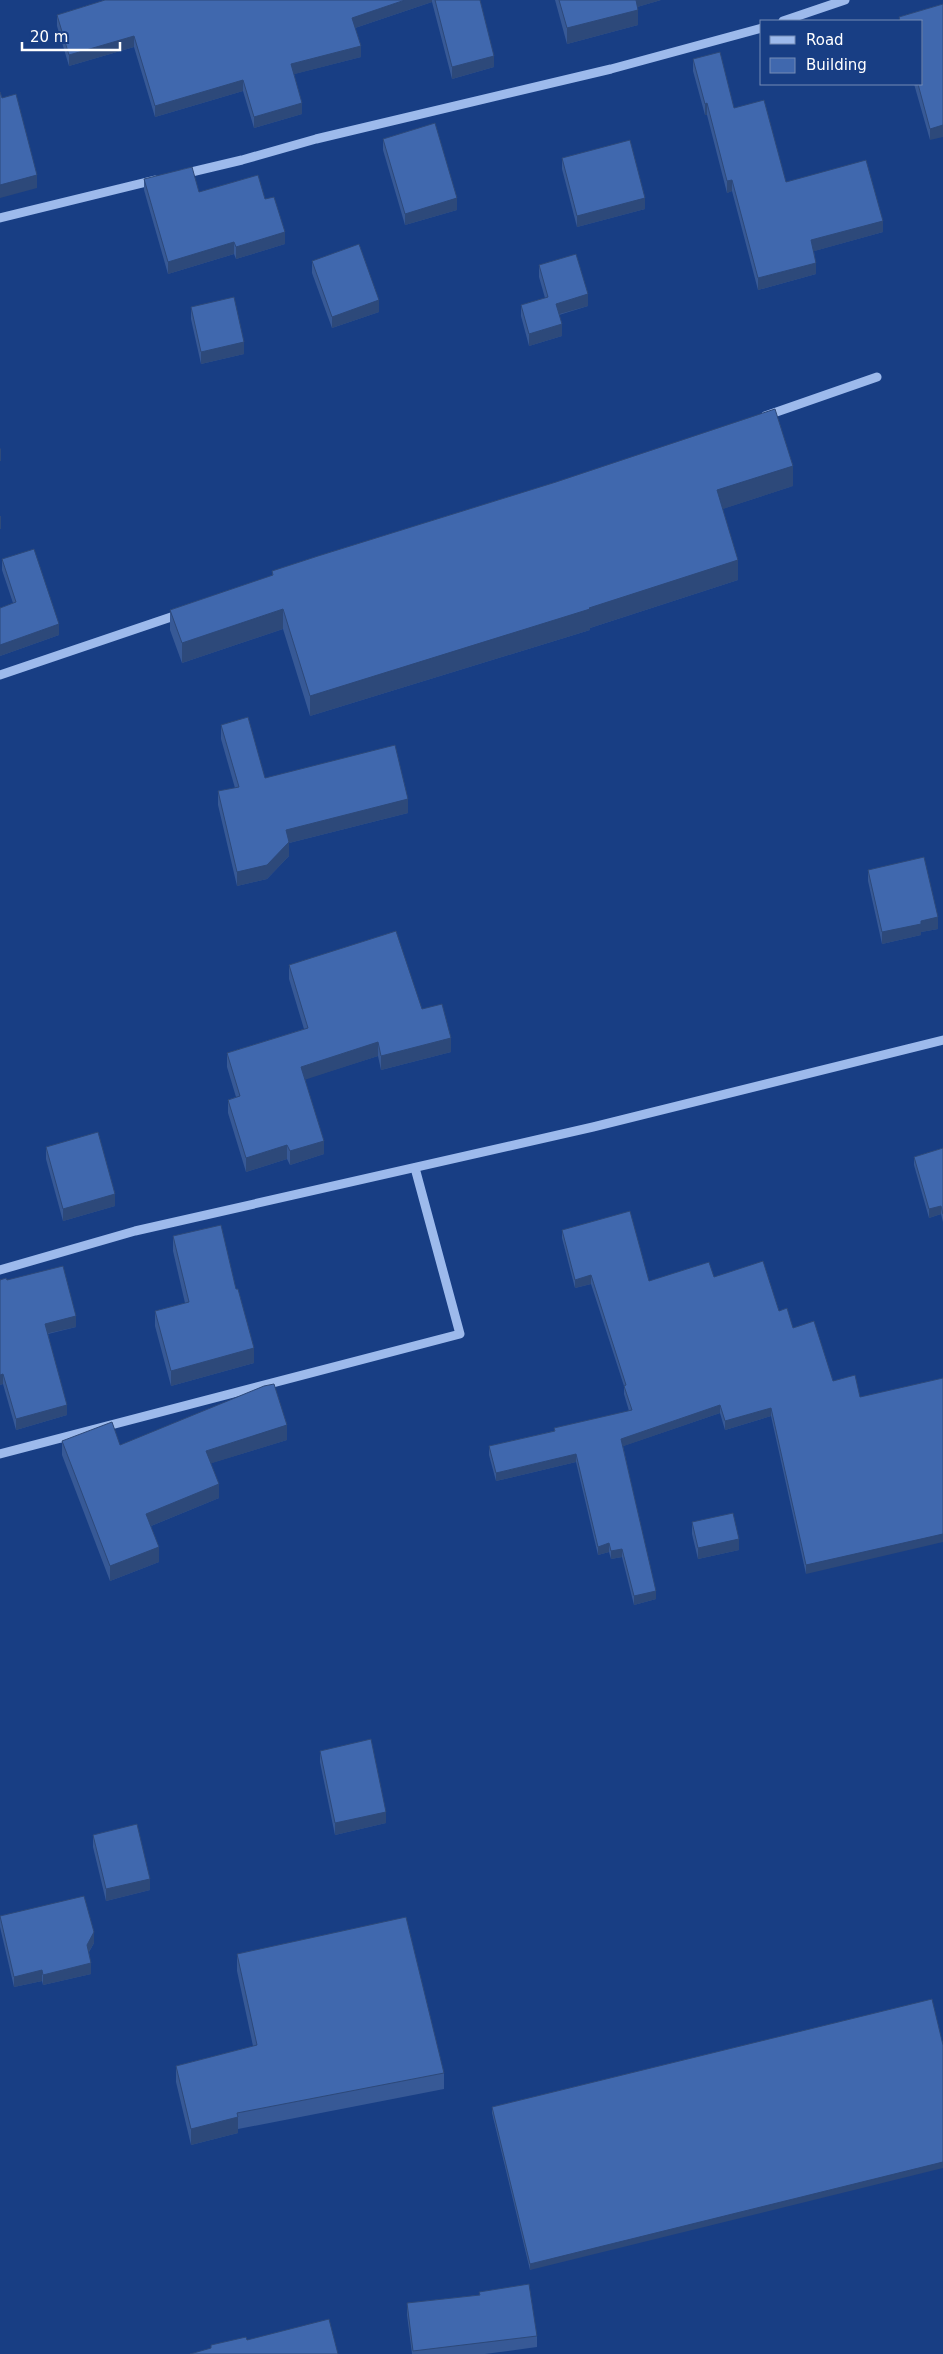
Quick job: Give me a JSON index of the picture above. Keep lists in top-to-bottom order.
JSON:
{
  "legend": ["Road", "Building"],
  "scale_bar": "20 m"
}
